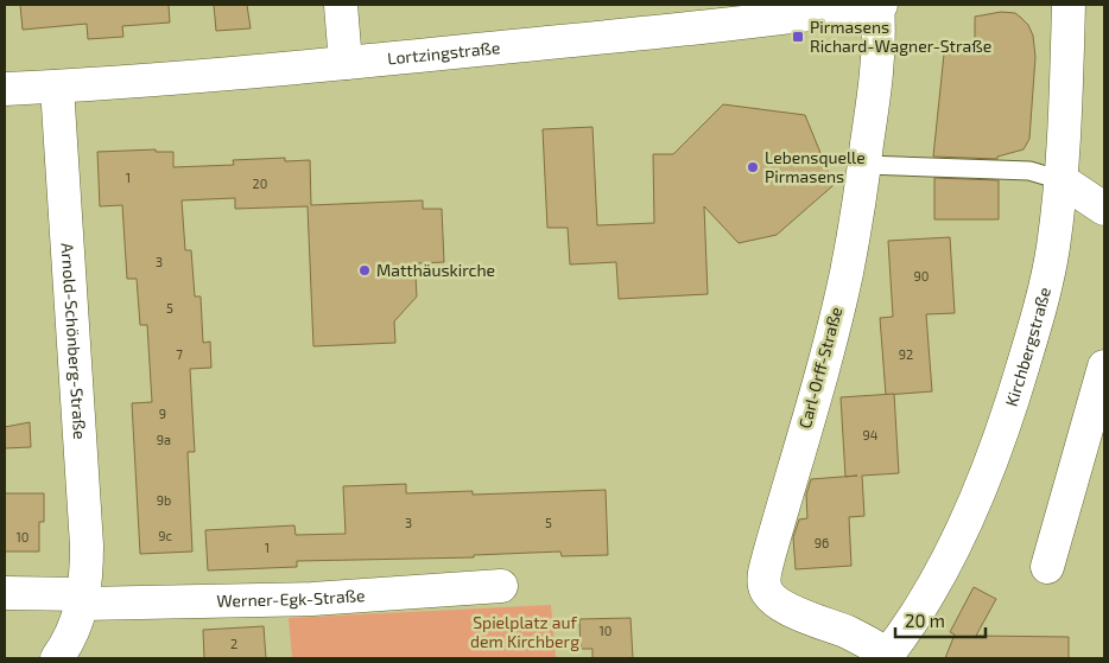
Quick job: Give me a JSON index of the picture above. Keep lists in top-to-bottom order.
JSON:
{
  "streets": {
    "street": [
      "Lortzingstraße",
      "Arnold-Schönberg-Straße",
      "Kirchbergstraße",
      "Carl-Orff-Straße",
      "Werner-Egk-Straße"
    ]
  },
  "crossings": [
    ["Lortzingstraße", "Arnold-Schönberg-Straße"],
    ["Lortzingstraße", "Carl-Orff-Straße"],
    ["Arnold-Schönberg-Straße", "Werner-Egk-Straße"],
    ["Kirchbergstraße", "Carl-Orff-Straße"]
  ],
  "parks": ["Spielplatz auf dem Kirchberg"],
  "places": {
    "transit": ["Pirmasens Richard-Wagner-Straße"],
    "other": ["Lebensquelle Pirmasens", "Matthäuskirche"]
  },
  "house_numbers": [
    "1",
    "20",
    "3",
    "90",
    "5",
    "7",
    "92",
    "9",
    "94",
    "9a",
    "9b",
    "3",
    "5",
    "9c",
    "10",
    "96",
    "1",
    "10",
    "2"
  ],
  "scale_bar": "20 m"
}
